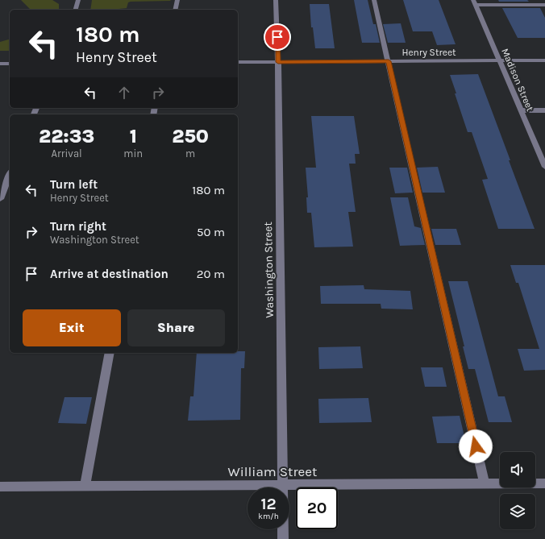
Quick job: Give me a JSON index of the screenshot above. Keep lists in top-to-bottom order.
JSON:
{
  "streets": {
    "street": [
      "Henry Street",
      "Madison Street",
      "Washington Street",
      "William Street"
    ]
  },
  "crossings": [
    ["Henry Street", "Madison Street"],
    ["Henry Street", "Washington Street"],
    ["Washington Street", "William Street"]
  ],
  "page": {
    "turn": ["180 m", "Henry Street"],
    "eta": [
      "22:33",
      "Arrival",
      "1",
      "min",
      "250",
      "m"
    ],
    "list": [
      {
        "name": "Turn left",
        "note": "Henry Street",
        "value": "180 m"
      },
      {
        "name": "Turn right",
        "note": "Washington Street",
        "value": "50 m"
      },
      {
        "name": "Arrive at destination",
        "value": "20 m"
      }
    ],
    "buttons": ["Exit", "Share"],
    "speed": "12 km/h",
    "limit": "20"
  }
}
